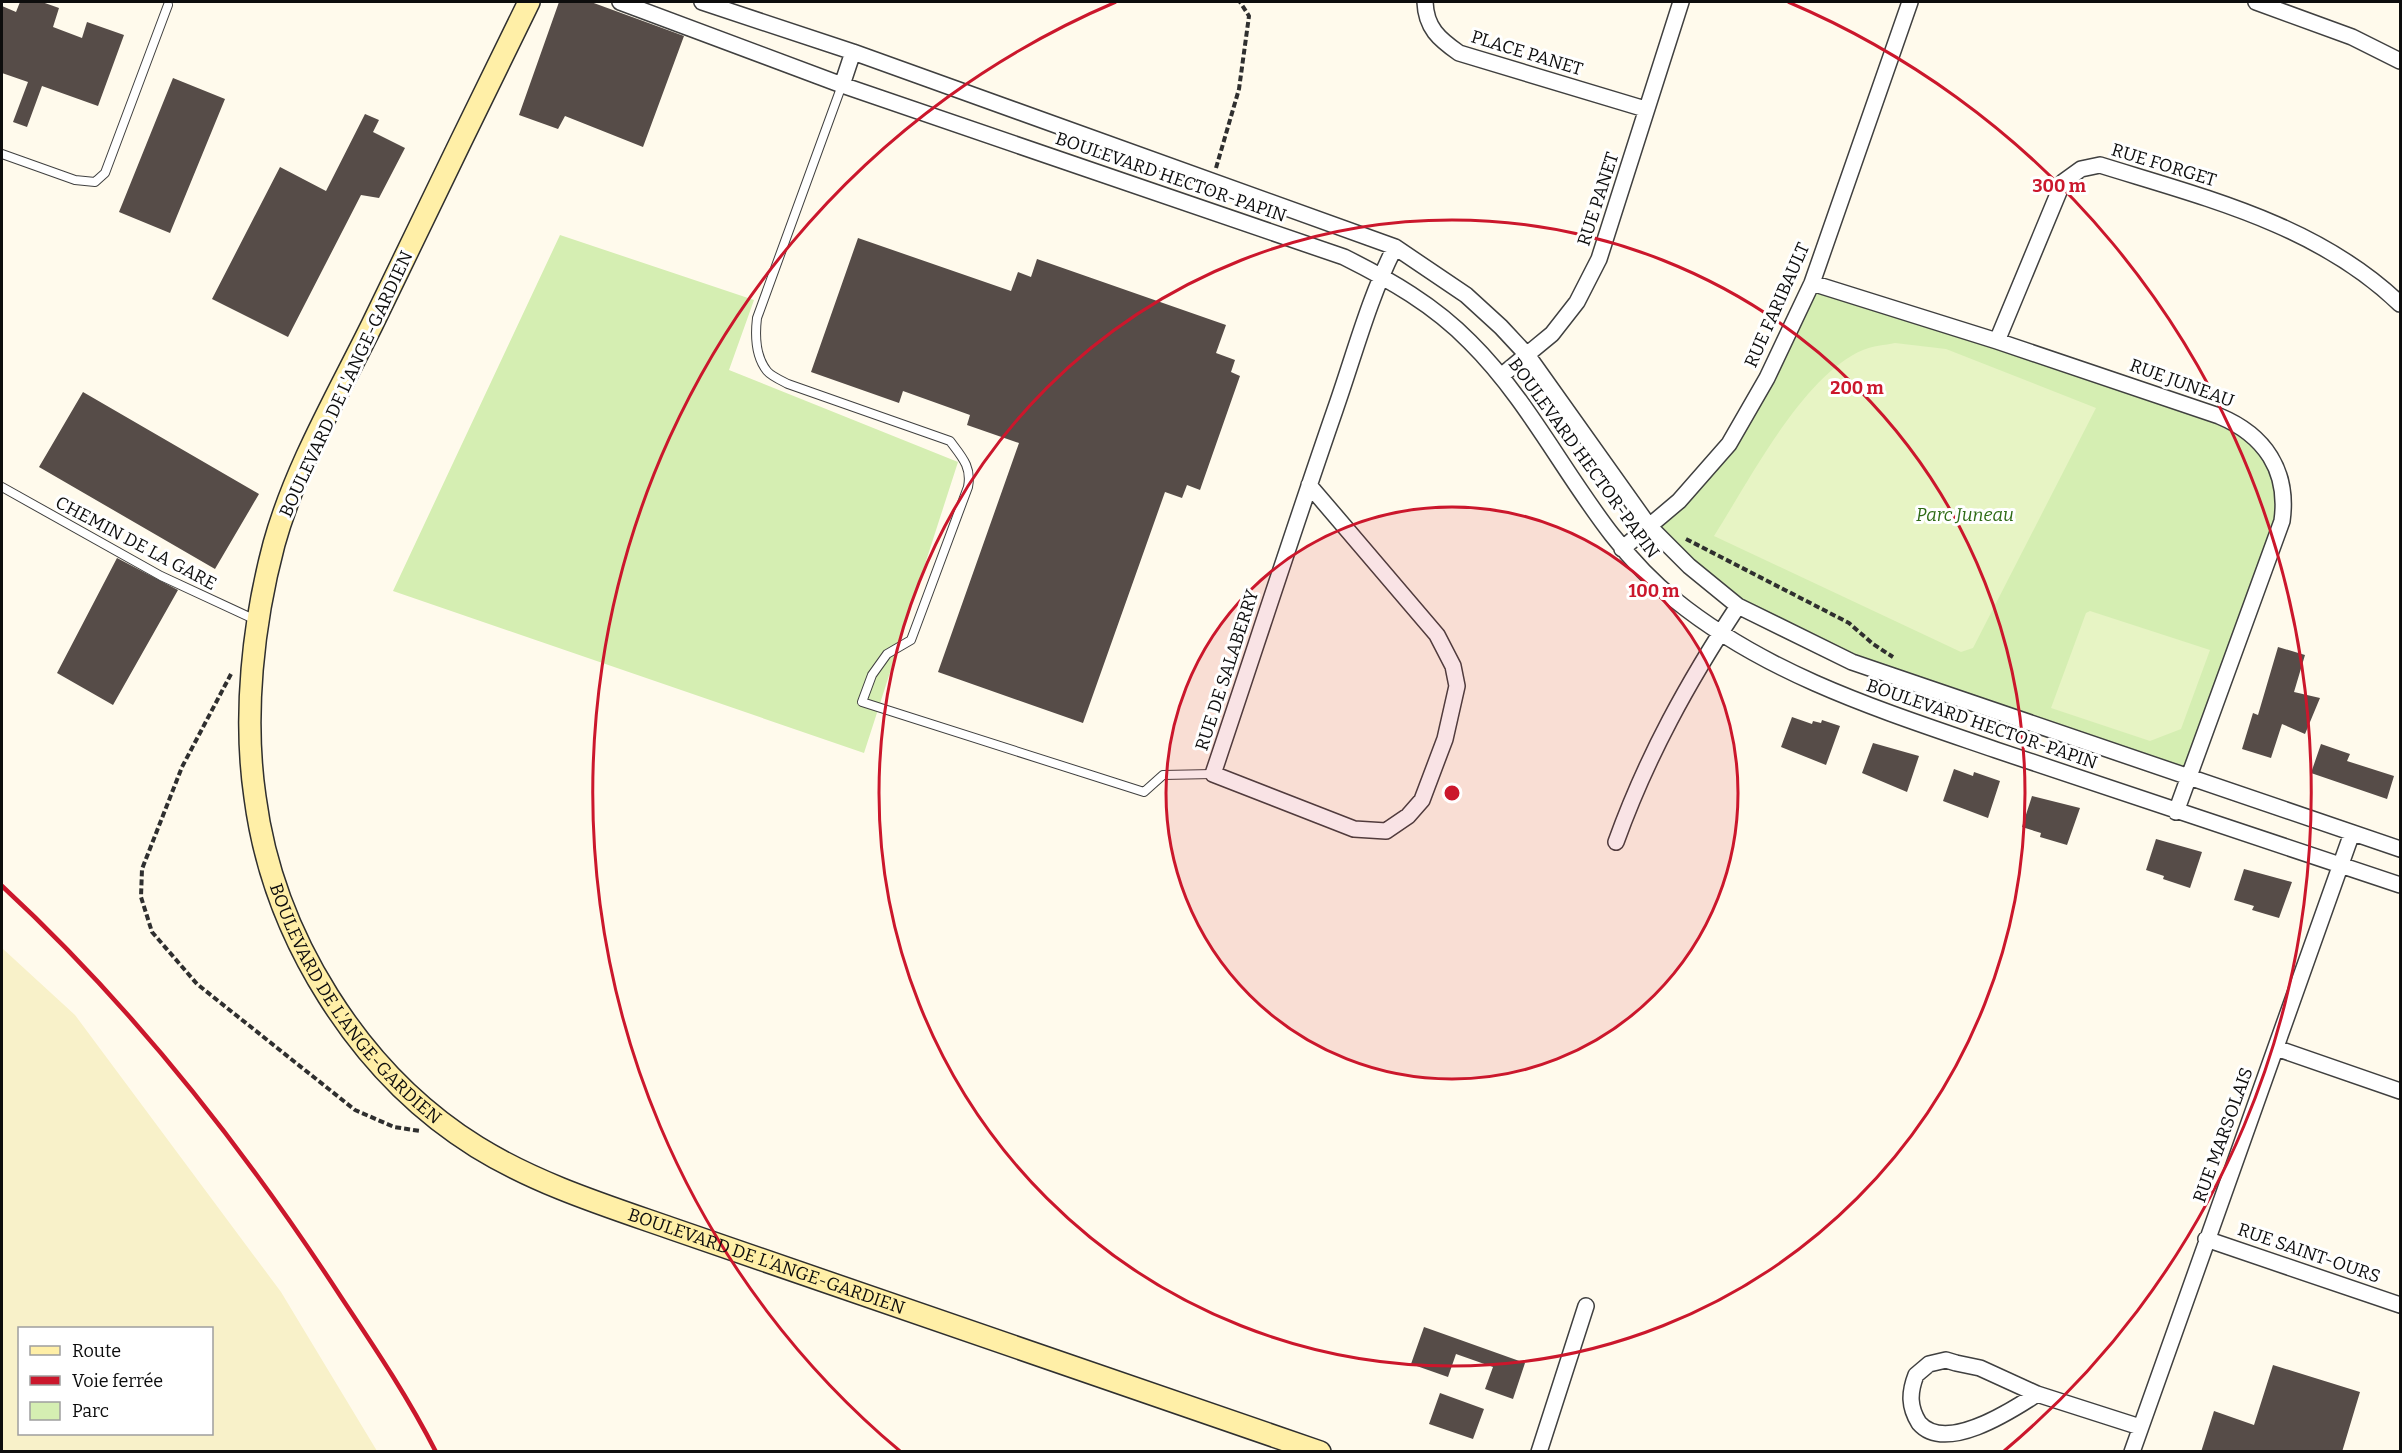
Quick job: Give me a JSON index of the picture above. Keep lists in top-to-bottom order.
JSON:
{
  "streets": {
    "main road": ["BOULEVARD DE L'ANGE-GARDIEN"],
    "street": [
      "PLACE PANET",
      "RUE FORGET",
      "BOULEVARD HECTOR-PAPIN",
      "RUE PANET",
      "RUE FARIBAULT",
      "RUE JUNEAU",
      "RUE DE SALABERRY",
      "RUE MARSOLAIS",
      "RUE SAINT-OURS"
    ],
    "lane": ["CHEMIN DE LA GARE"]
  },
  "crossings": [
    ["PLACE PANET", "RUE PANET"],
    ["RUE FORGET", "RUE JUNEAU"],
    ["BOULEVARD HECTOR-PAPIN", "RUE PANET"],
    ["BOULEVARD HECTOR-PAPIN", "RUE FARIBAULT"],
    ["BOULEVARD HECTOR-PAPIN", "RUE JUNEAU"],
    ["BOULEVARD HECTOR-PAPIN", "RUE DE SALABERRY"],
    ["BOULEVARD HECTOR-PAPIN", "RUE MARSOLAIS"],
    ["RUE FARIBAULT", "RUE JUNEAU"],
    ["BOULEVARD DE L'ANGE-GARDIEN", "CHEMIN DE LA GARE"],
    ["RUE MARSOLAIS", "RUE SAINT-OURS"]
  ],
  "parks": ["Parc Juneau"],
  "legend": ["Route", "Voie ferrée", "Parc"],
  "rings": ["300 m", "200 m", "100 m"]
}
